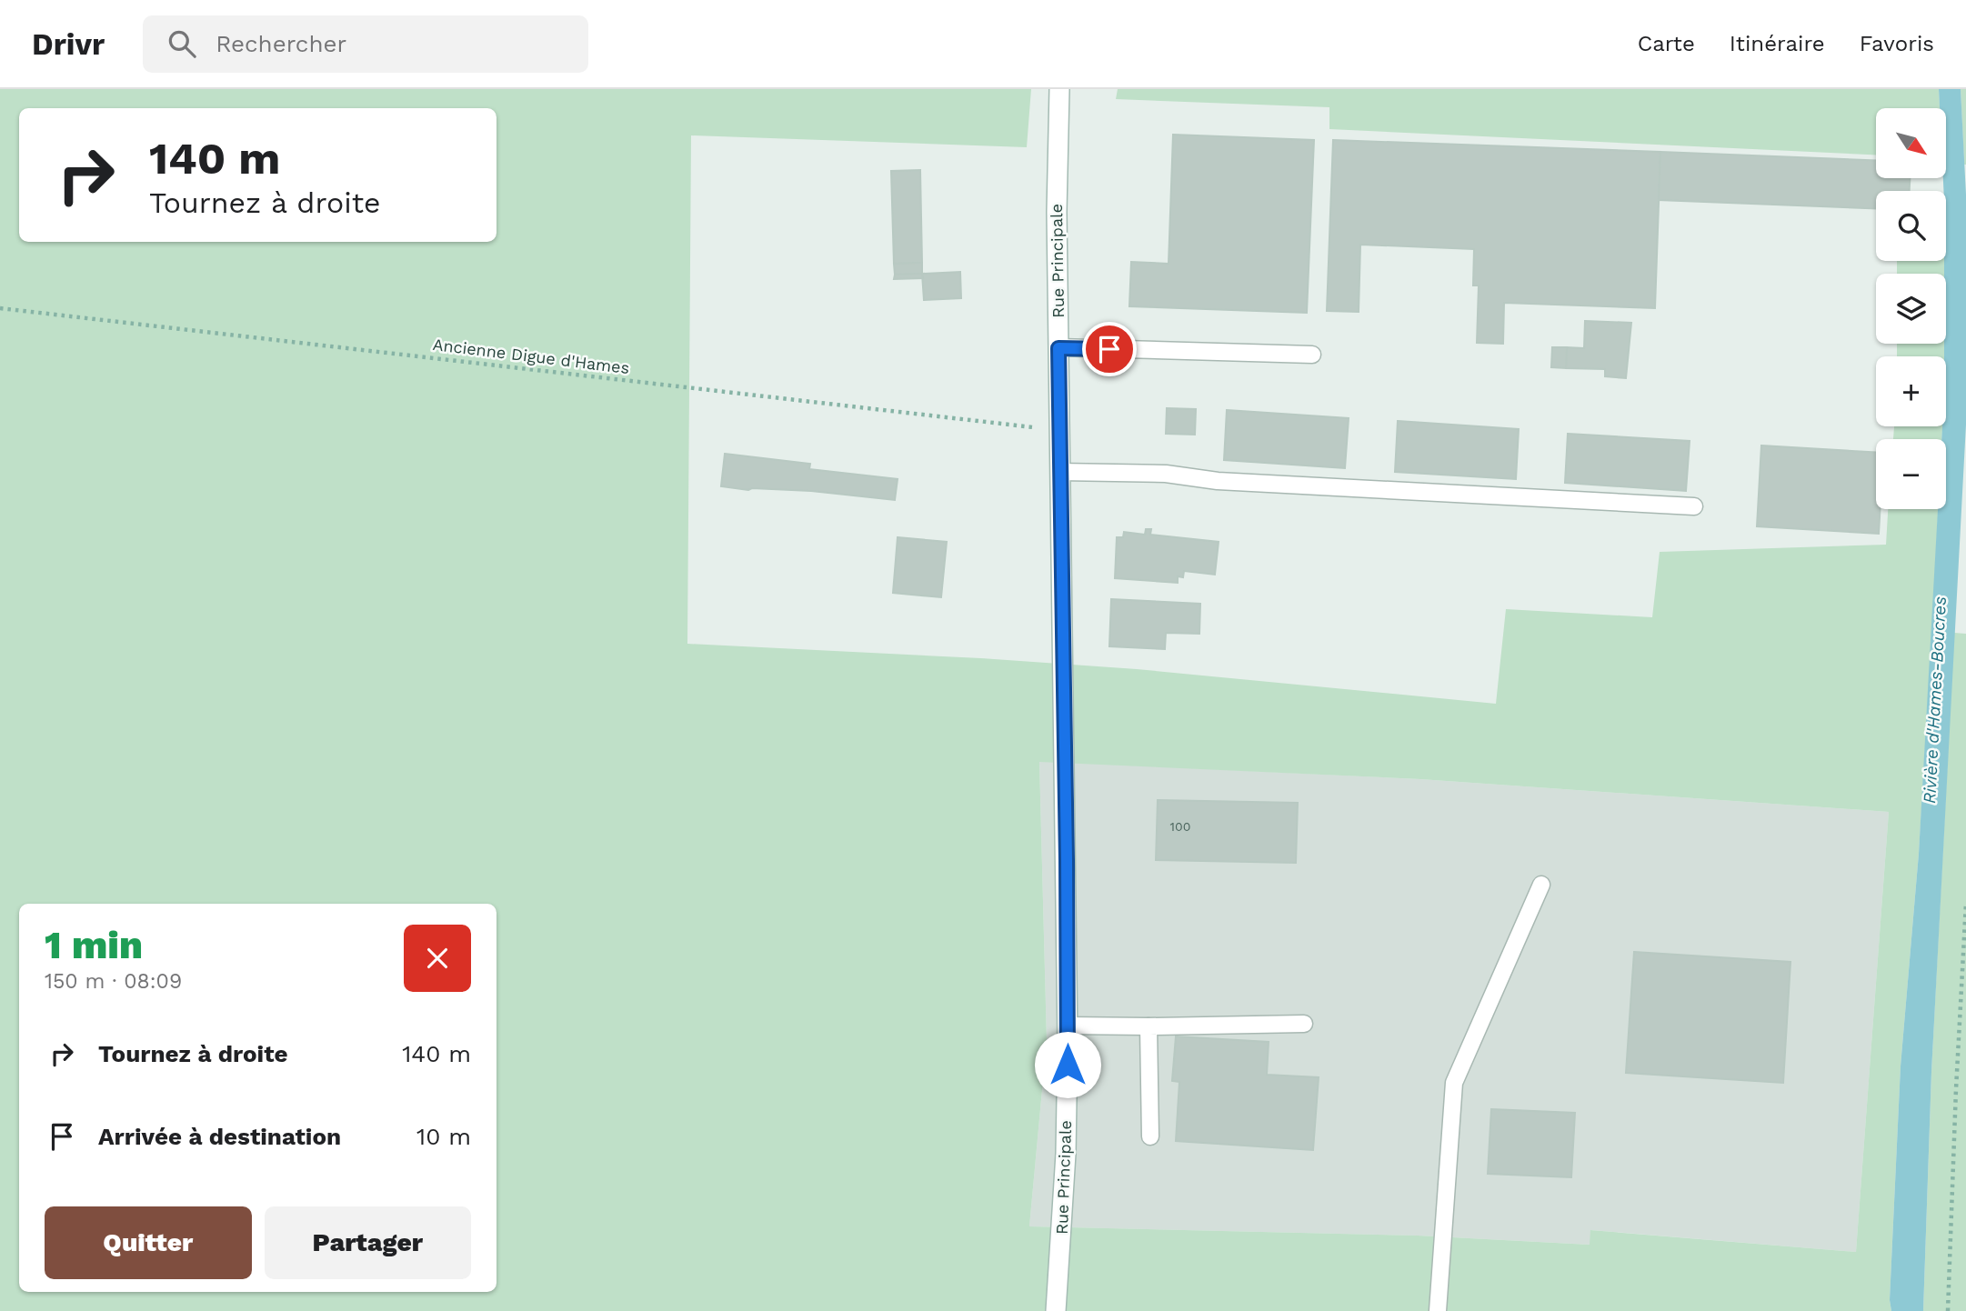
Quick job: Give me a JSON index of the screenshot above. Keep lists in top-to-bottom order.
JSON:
{
  "streets": {
    "street": ["Rue Principale"],
    "path": ["Ancienne Digue d'Hames"]
  },
  "crossings": [
    ["Rue Principale", "Ancienne Digue d'Hames"]
  ],
  "water": ["Rivière d'Hames-Boucres"],
  "house_numbers": ["100"],
  "north": "bottom right",
  "page": {
    "header": "Drivr",
    "search": "Rechercher",
    "nav": ["Carte", "Itinéraire", "Favoris"],
    "map_buttons": ["+", "−"],
    "turn": ["140 m", "Tournez à droite"],
    "heading": ["1 min", "150 m · 08:09"],
    "list": [
      {
        "name": "Tournez à droite",
        "value": "140 m"
      },
      {
        "name": "Arrivée à destination",
        "value": "10 m"
      }
    ],
    "buttons": ["Quitter", "Partager"]
  }
}
